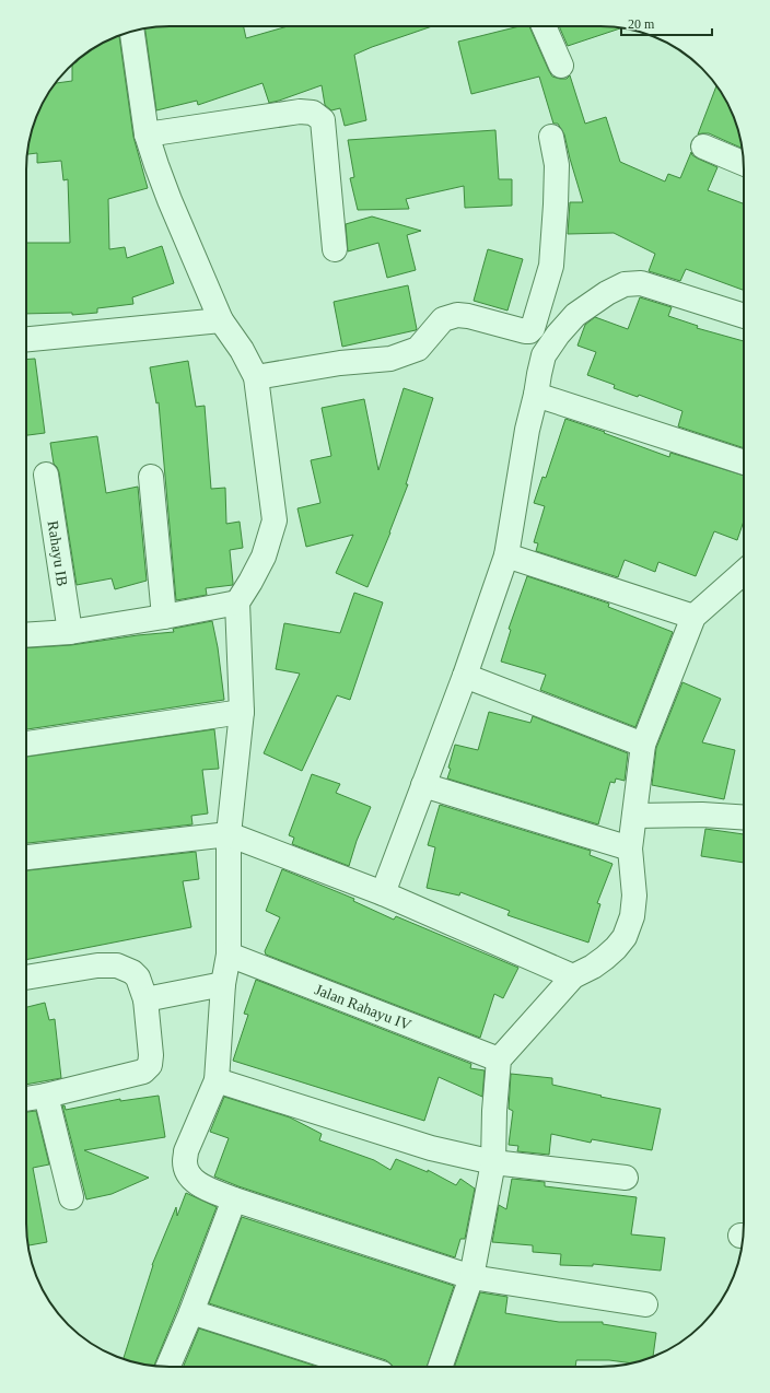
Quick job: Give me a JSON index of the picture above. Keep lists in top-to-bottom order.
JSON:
{
  "streets": {
    "street": ["Rahayu IB", "Jalan Rahayu IV"]
  },
  "scale_bar": "20 m"
}
